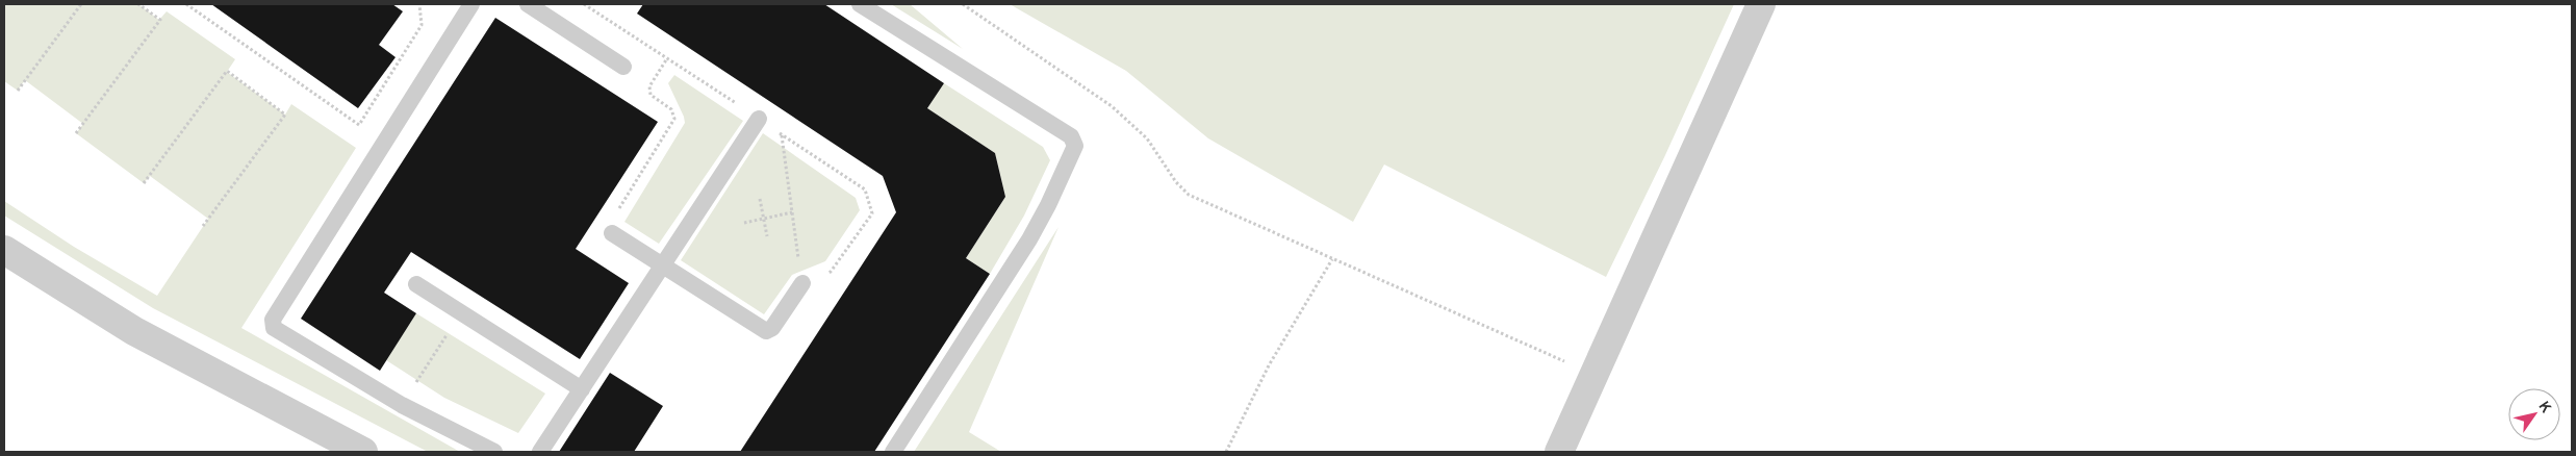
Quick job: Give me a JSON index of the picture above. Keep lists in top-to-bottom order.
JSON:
{
  "north": "top right"
}
